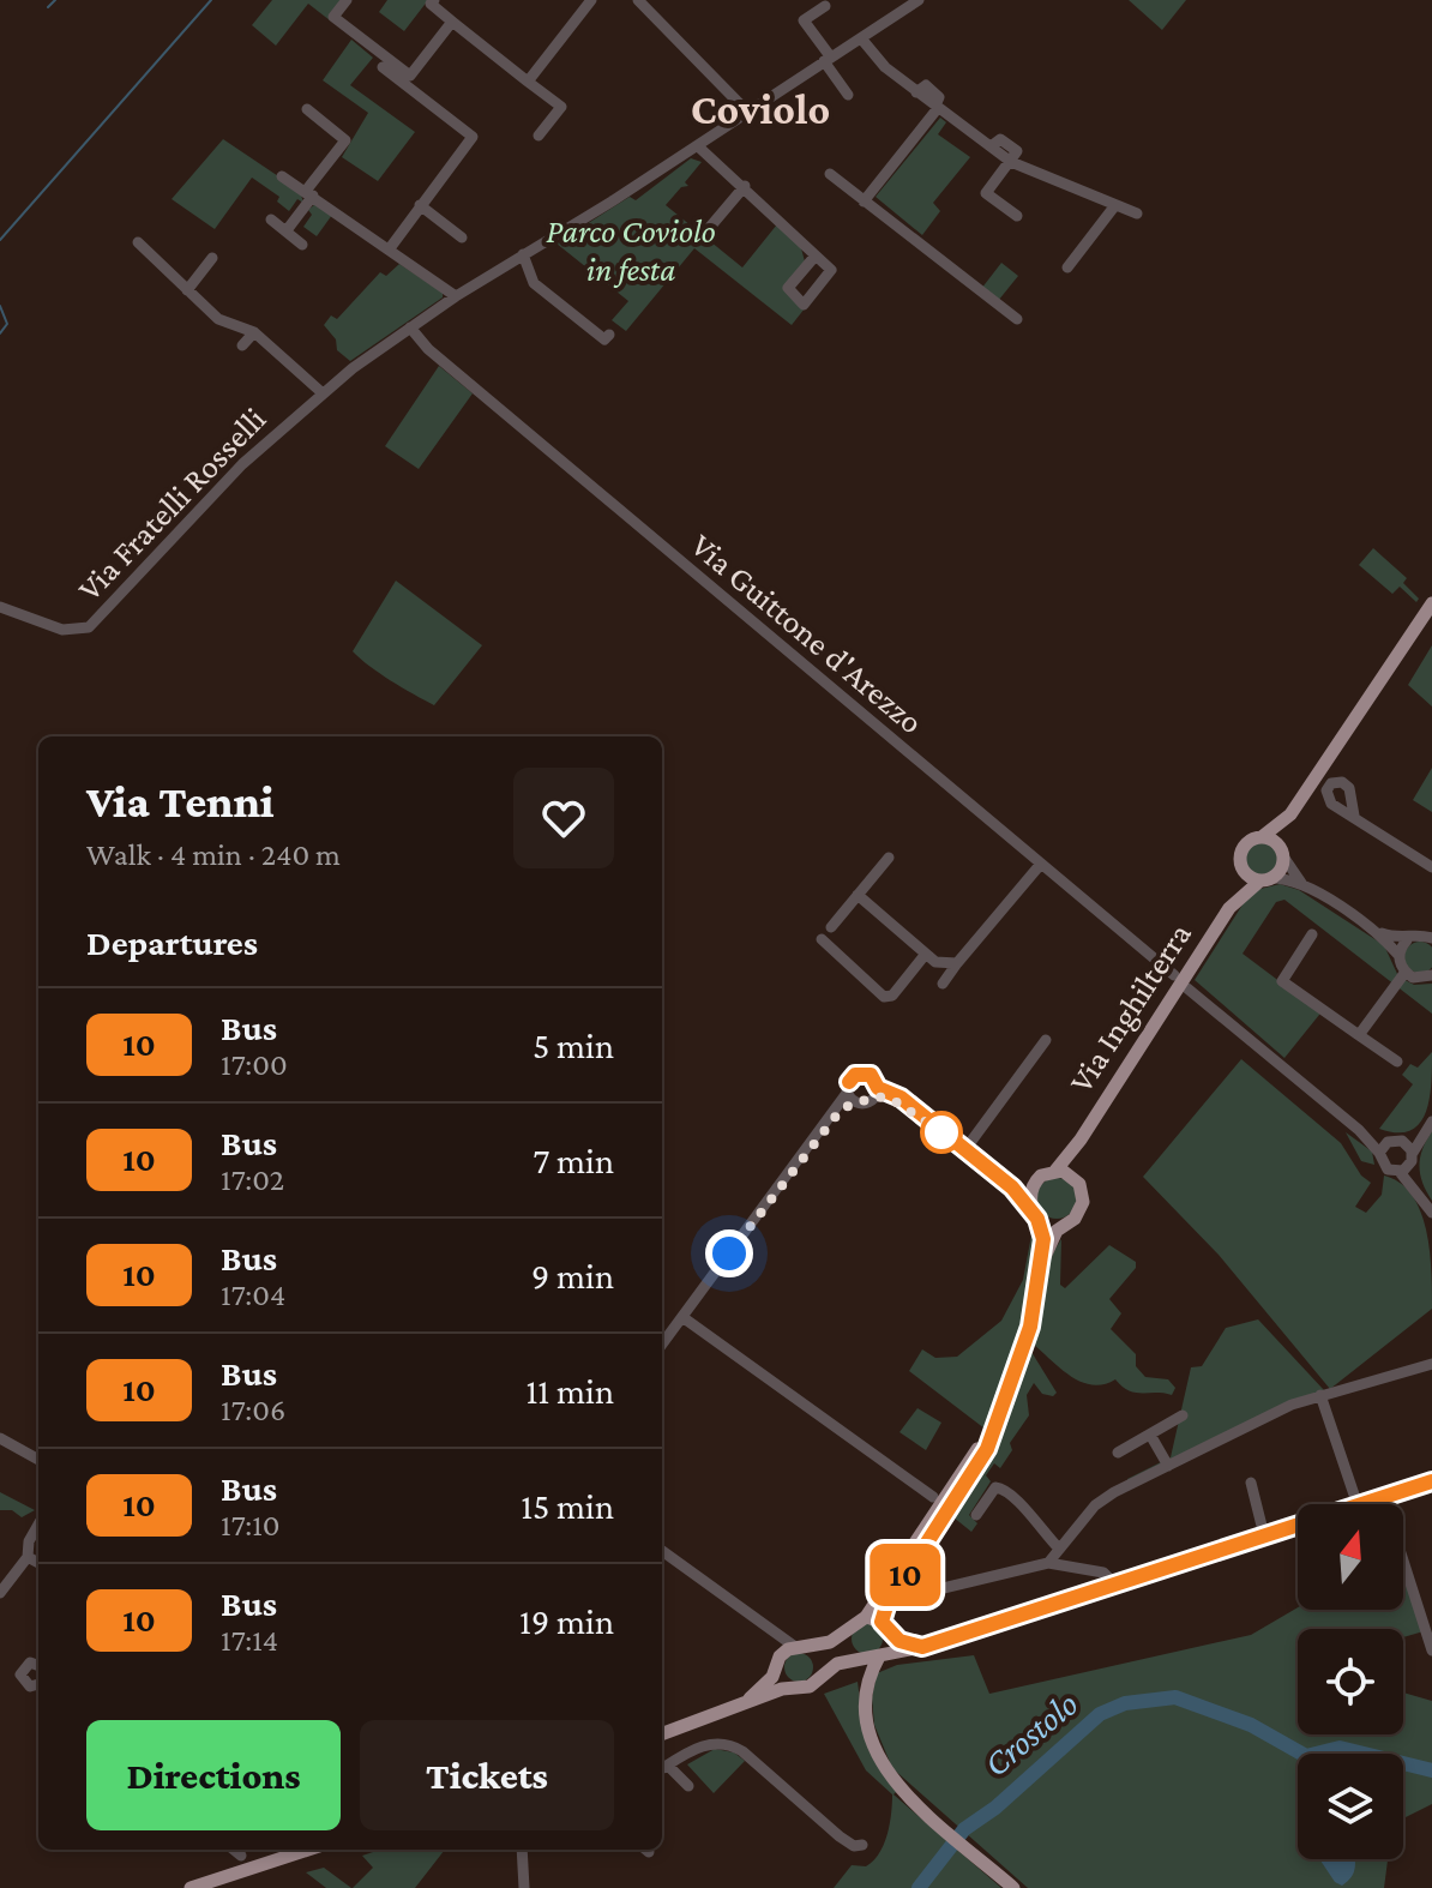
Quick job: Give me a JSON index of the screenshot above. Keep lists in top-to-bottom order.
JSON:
{
  "streets": {
    "main road": ["Via Inghilterra"],
    "street": ["Via Fratelli Rosselli", "Via Guittone d'Arezzo"]
  },
  "crossings": [
    ["Via Fratelli Rosselli", "Via Guittone d'Arezzo"]
  ],
  "districts": ["Coviolo"],
  "water": ["Crostolo"],
  "parks": ["Parco Coviolo in festa"],
  "lines": ["bus line 10"],
  "north": "top",
  "page": {
    "on_map": "10",
    "heading": [
      ["Via Tenni", "Walk · 4 min · 240 m"],
      "Departures"
    ],
    "list": [
      {
        "mark": "10",
        "name": "Bus",
        "note": "17:00",
        "value": "5 min"
      },
      {
        "mark": "10",
        "name": "Bus",
        "note": "17:02",
        "value": "7 min"
      },
      {
        "mark": "10",
        "name": "Bus",
        "note": "17:04",
        "value": "9 min"
      },
      {
        "mark": "10",
        "name": "Bus",
        "note": "17:06",
        "value": "11 min"
      },
      {
        "mark": "10",
        "name": "Bus",
        "note": "17:10",
        "value": "15 min"
      },
      {
        "mark": "10",
        "name": "Bus",
        "note": "17:14",
        "value": "19 min"
      }
    ],
    "buttons": ["Directions", "Tickets"]
  }
}
